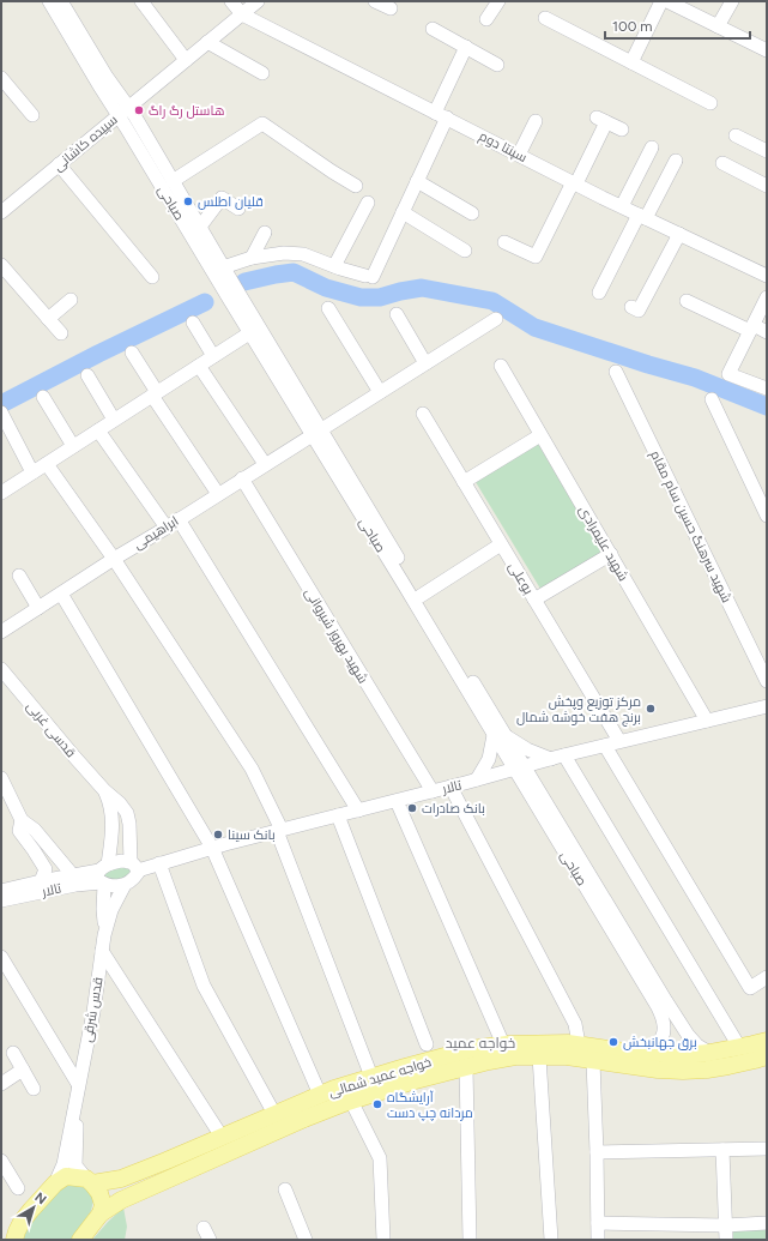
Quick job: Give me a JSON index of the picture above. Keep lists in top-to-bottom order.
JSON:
{
  "streets": {
    "main road": ["خواجه عمید شمالی"],
    "street": [
      "سپیده کاشانی",
      "سپنتا دوم",
      "صباحی",
      "شهید سرهنگ حسین سام مقام",
      "ابراهیمی",
      "شهید علیمرادی",
      "بوعلی",
      "شهید بهروز شیروانی",
      "قدسی غربی",
      "تالار",
      "قدس شرقی"
    ]
  },
  "crossings": [
    ["سپیده کاشانی", "سپنتا دوم"],
    ["سپیده کاشانی", "صباحی"],
    ["صباحی", "ابراهیمی"],
    ["صباحی", "تالار"],
    ["صباحی", "خواجه عمید شمالی"],
    ["ابراهیمی", "شهید بهروز شیروانی"],
    ["شهید علیمرادی", "تالار"],
    ["بوعلی", "تالار"],
    ["شهید بهروز شیروانی", "تالار"],
    ["قدسی غربی", "تالار"],
    ["قدسی غربی", "قدس شرقی"],
    ["تالار", "قدس شرقی"],
    ["قدس شرقی", "خواجه عمید شمالی"]
  ],
  "districts": ["خواجه عمید"],
  "places": [
    "هاستل رگ راگ",
    "قلیان اطلس",
    "مرکز توزیع وپخش برنج هفت خوشه شمال",
    "بانک صادرات",
    "بانک سینا",
    "برق جهانبخش",
    "آرایشگاه مردانه چپ دست"
  ],
  "scale_bar": "100 m",
  "north": "top right"
}
